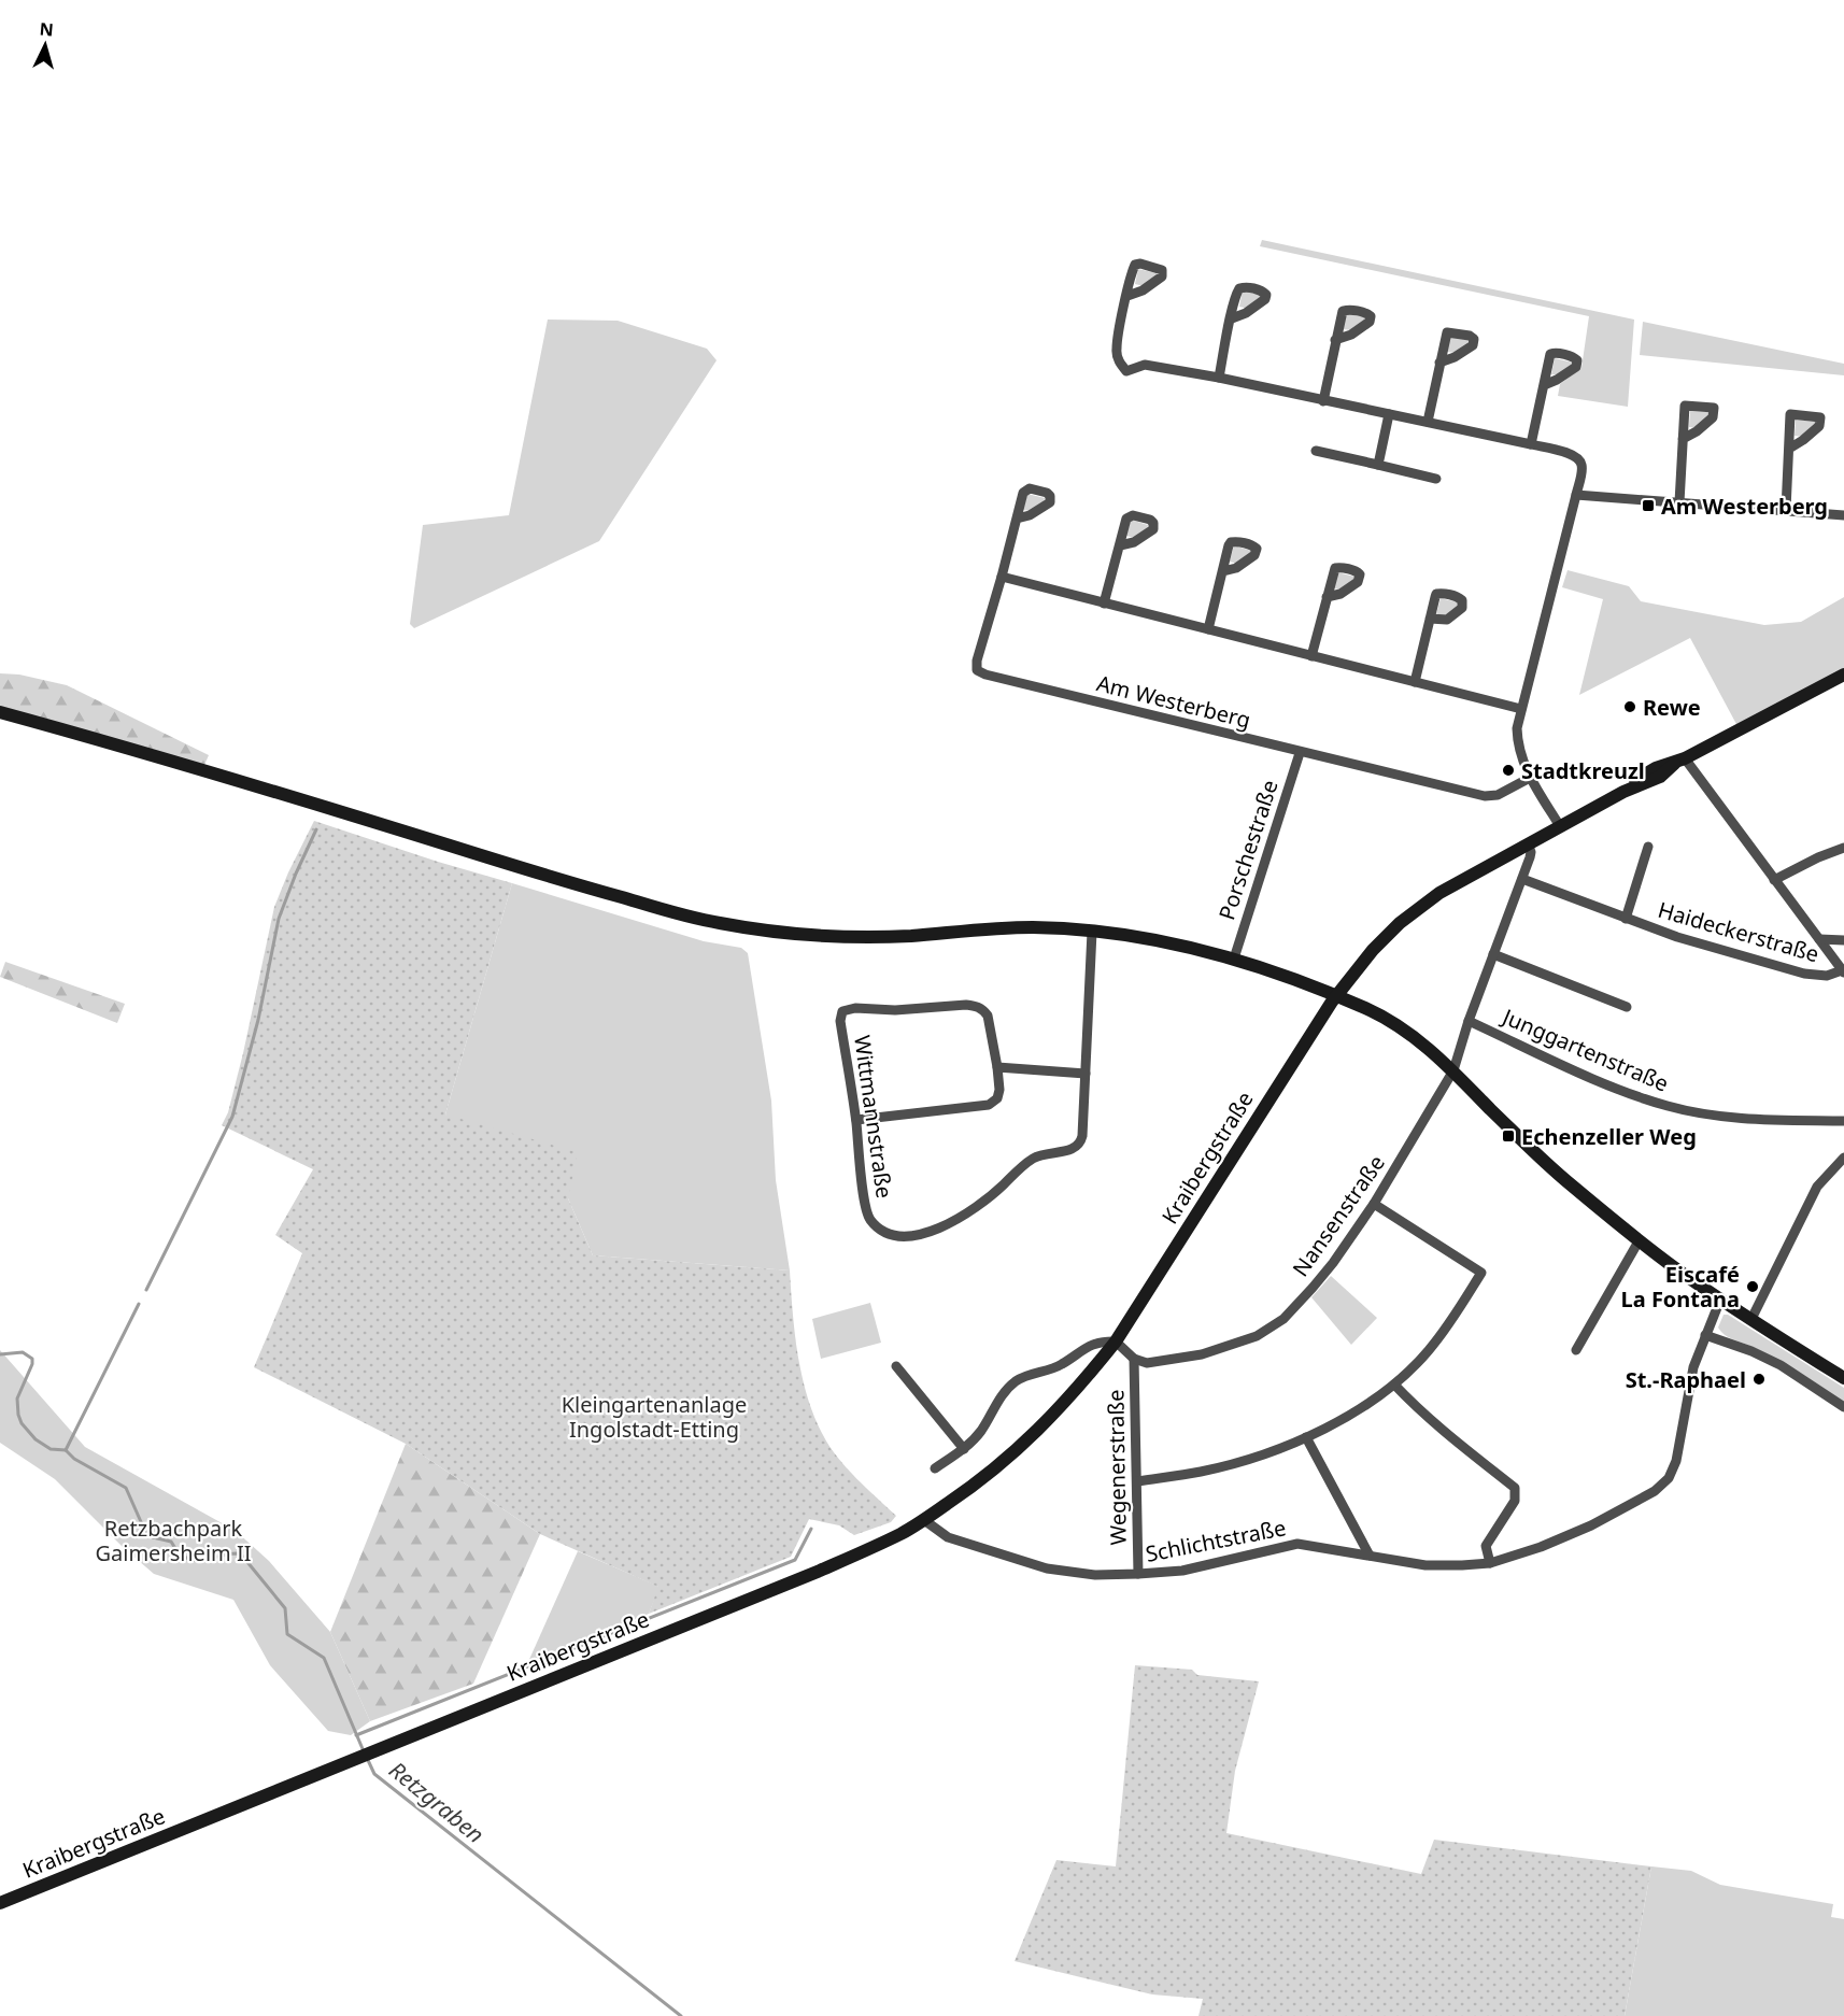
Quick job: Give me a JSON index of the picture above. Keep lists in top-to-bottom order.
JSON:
{
  "streets": {
    "street": [
      "Am Westerberg",
      "Porschestraße",
      "Haideckerstraße",
      "Junggartenstraße",
      "Wittmannstraße",
      "Kraibergstraße",
      "Nansenstraße",
      "Wegenerstraße",
      "Schlichtstraße"
    ]
  },
  "crossings": [
    ["Am Westerberg", "Porschestraße"],
    ["Kraibergstraße", "Schlichtstraße"],
    ["Nansenstraße", "Wegenerstraße"],
    ["Wegenerstraße", "Schlichtstraße"]
  ],
  "water": ["Retzgraben"],
  "parks": ["Kleingartenanlage Ingolstadt-Etting", "Retzbachpark Gaimersheim II"],
  "places": {
    "transit": ["Am Westerberg", "Echenzeller Weg"],
    "other": [
      "Rewe",
      "Stadtkreuzl",
      "Eiscafé La Fontana",
      "St.-Raphael"
    ]
  },
  "north": "top"
}
